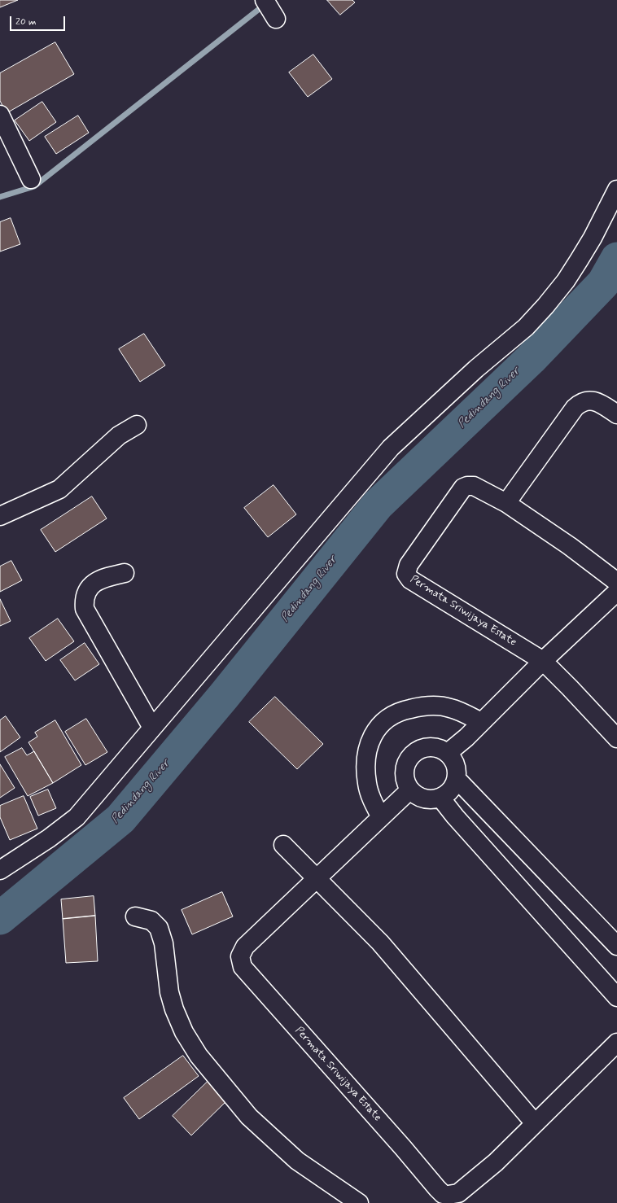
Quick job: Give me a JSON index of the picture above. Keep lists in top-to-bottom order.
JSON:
{
  "streets": {
    "street": ["Permata Sriwijaya Estate"]
  },
  "water": ["Pedindang River"],
  "scale_bar": "20 m"
}
